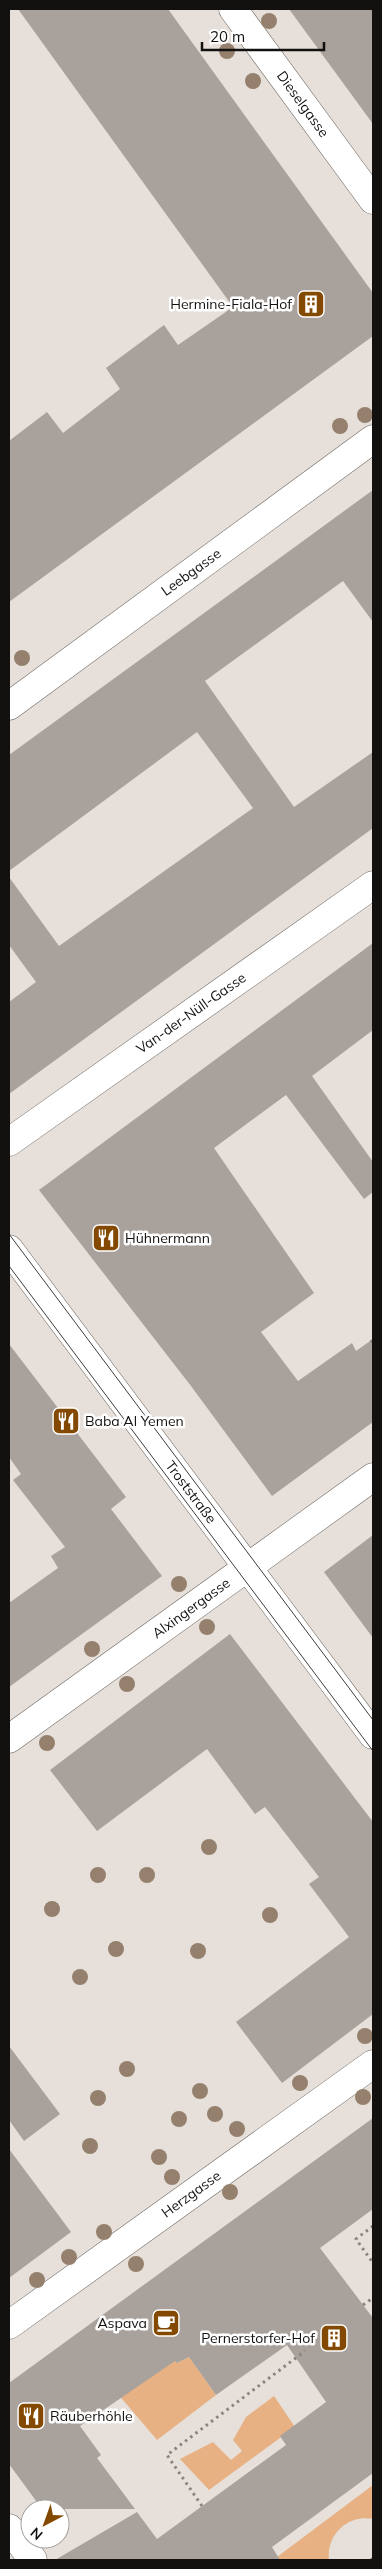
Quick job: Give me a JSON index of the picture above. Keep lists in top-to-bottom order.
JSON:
{
  "streets": {
    "street": [
      "Dieselgasse",
      "Leebgasse",
      "Van-der-Nüll-Gasse",
      "Troststraße",
      "Alxingergasse",
      "Herzgasse"
    ]
  },
  "crossings": [
    ["Troststraße", "Alxingergasse"]
  ],
  "places": {
    "building": ["Hermine-Fiala-Hof", "Pernerstorfer-Hof"],
    "restaurant": ["Hühnermann", "Baba Al Yemen", "Räuberhöhle"],
    "cafe": ["Aspava"]
  },
  "scale_bar": "20 m",
  "north": "bottom left"
}
